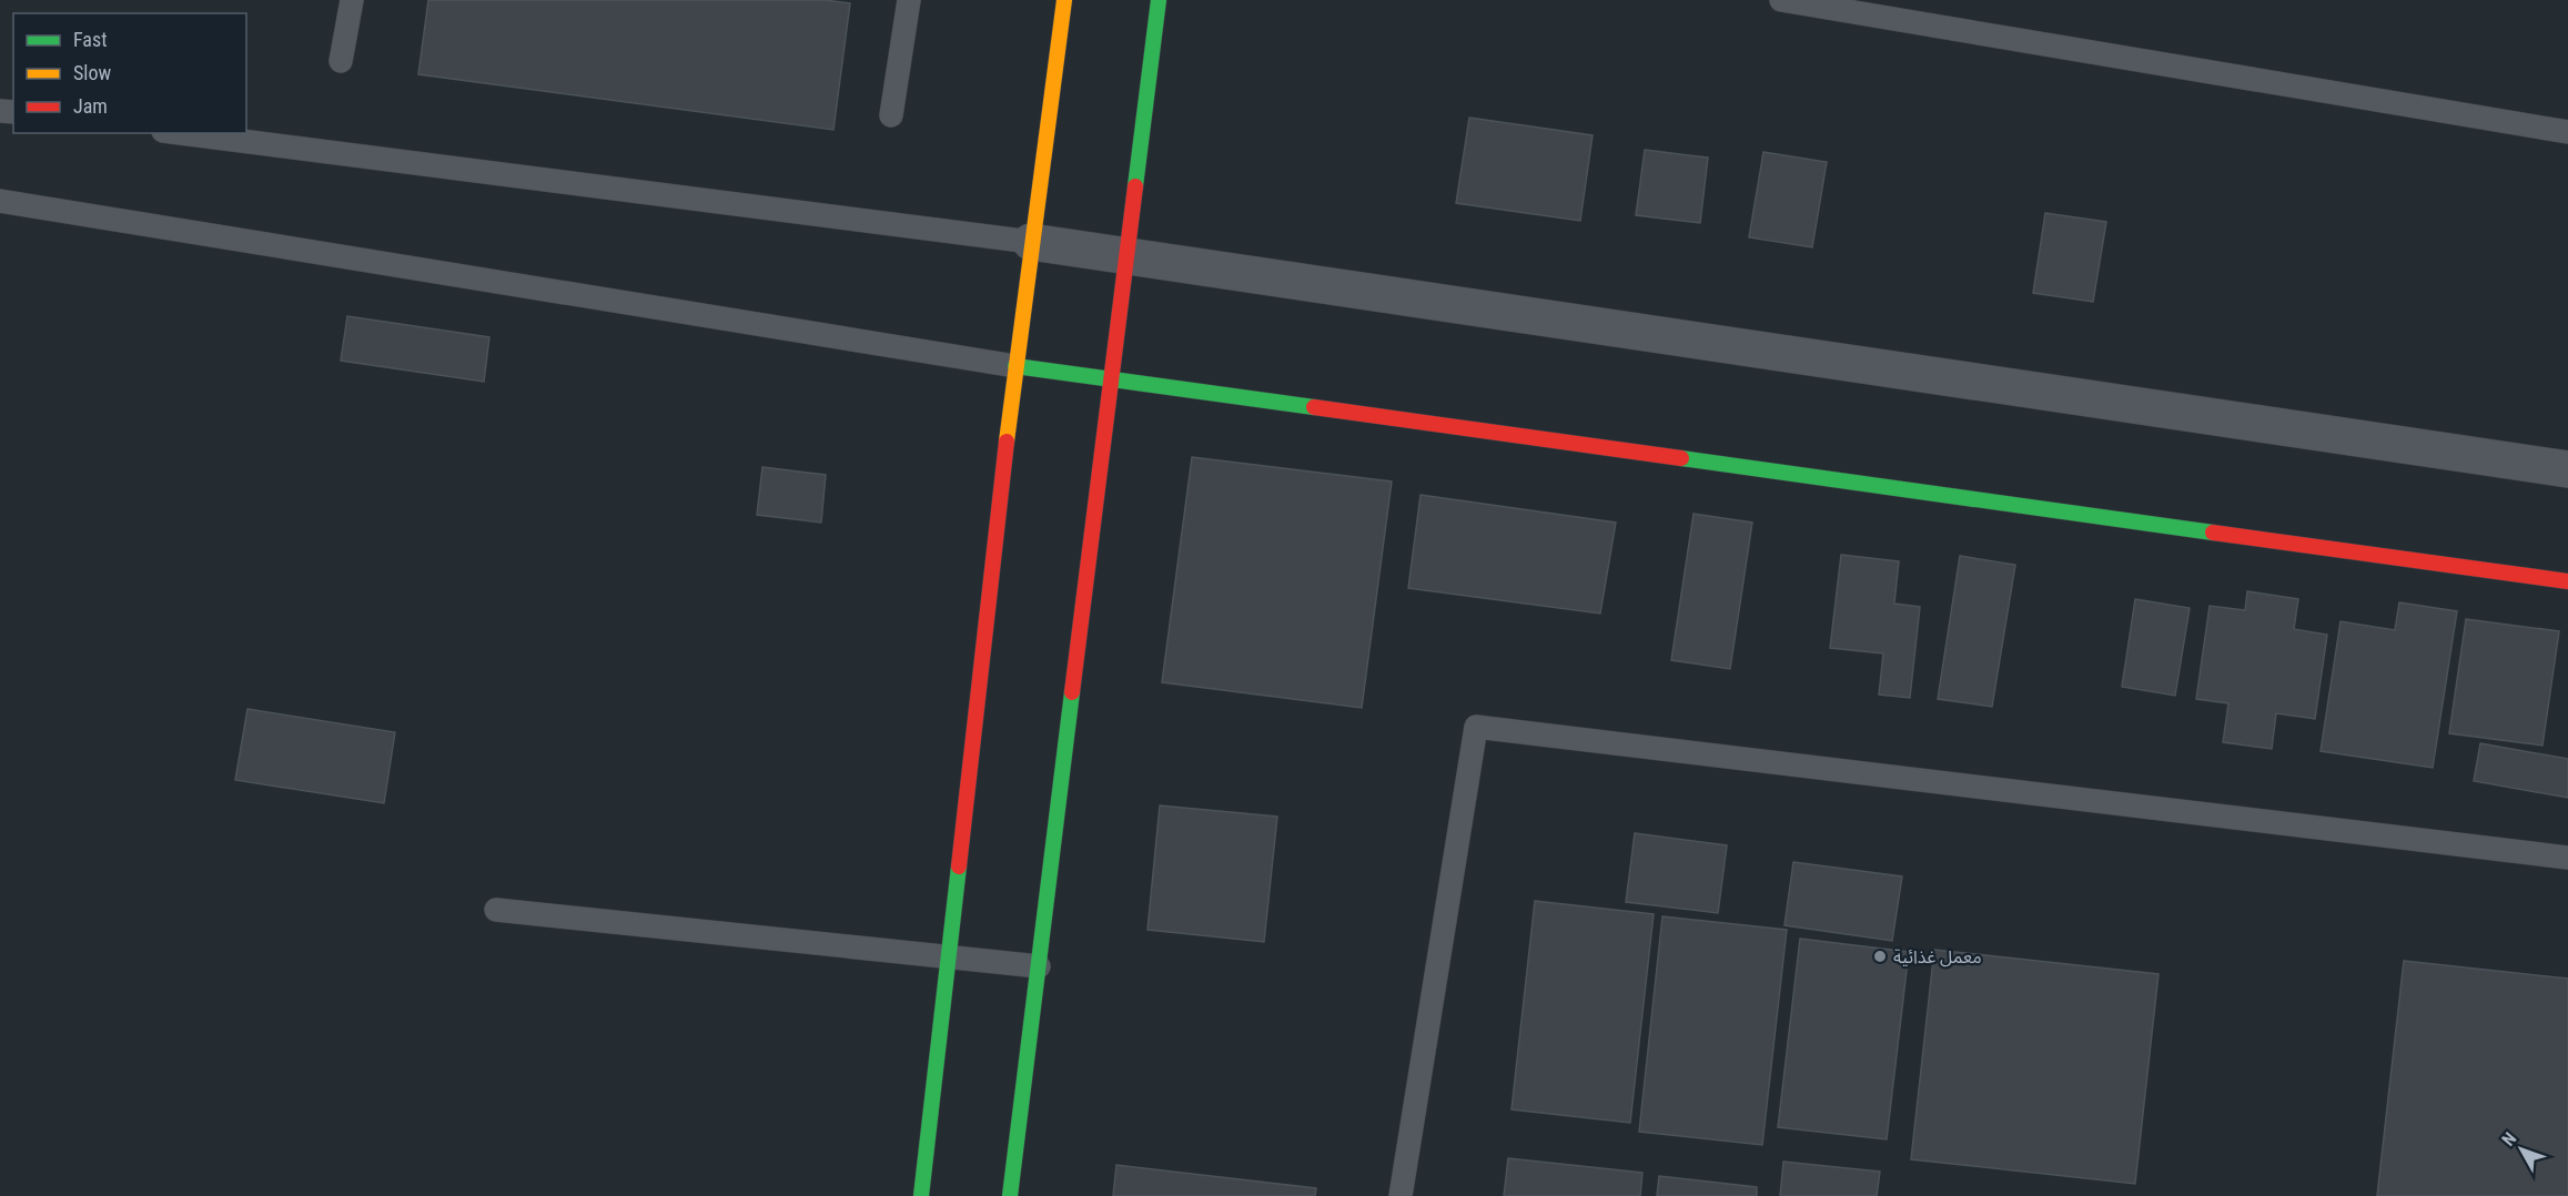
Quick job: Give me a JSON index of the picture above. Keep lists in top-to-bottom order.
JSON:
{
  "places": ["معمل غذائية"],
  "legend": ["Fast", "Slow", "Jam"],
  "north": "top left"
}
